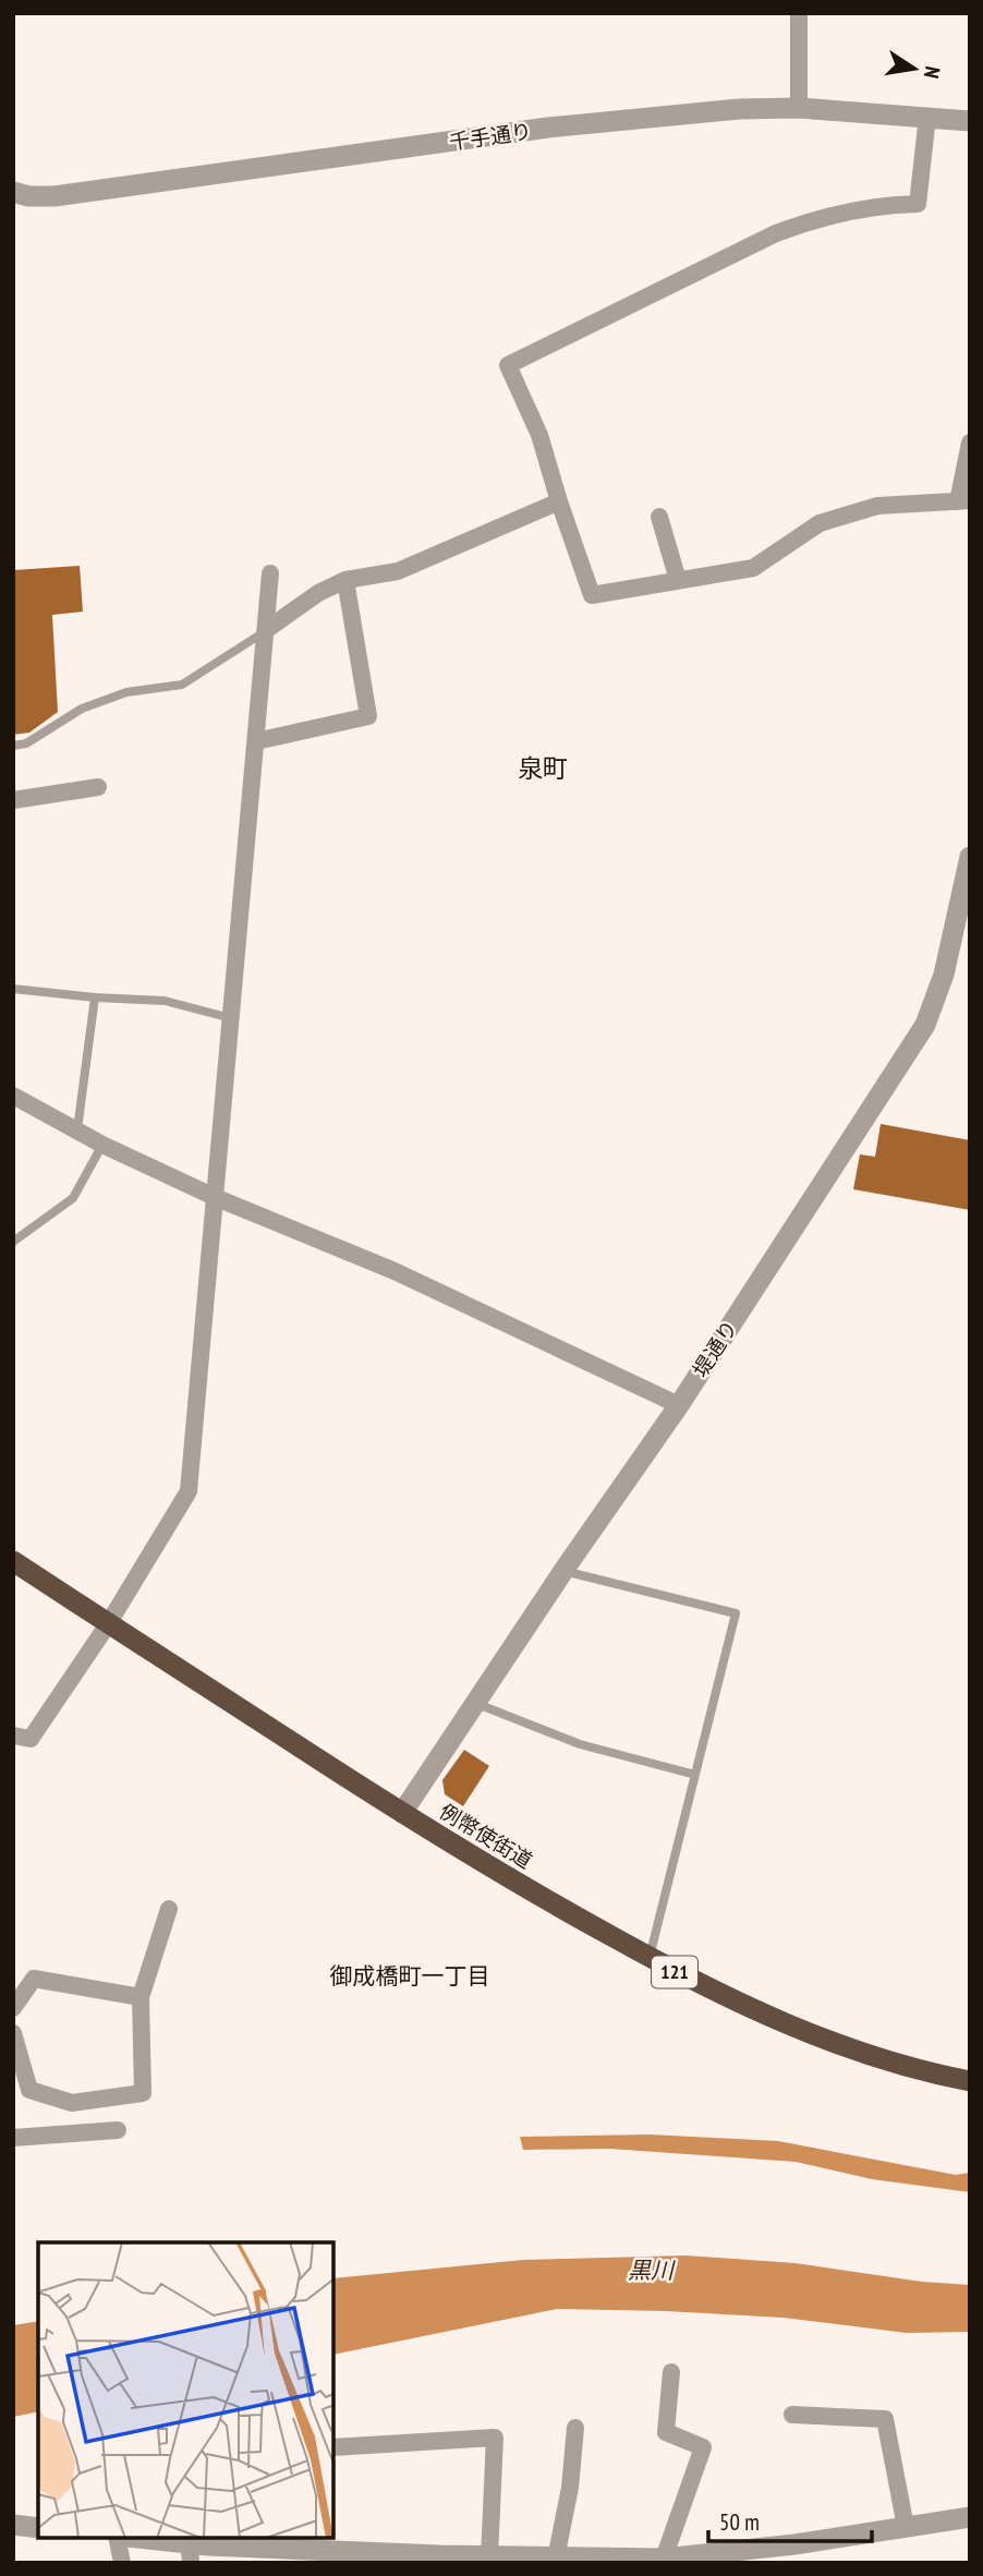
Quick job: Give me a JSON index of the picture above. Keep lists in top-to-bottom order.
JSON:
{
  "streets": {
    "highway": ["例幣使街道", "121"],
    "street": ["千手通り", "堤通り"]
  },
  "crossings": [
    ["堤通り", "例幣使街道"]
  ],
  "districts": ["泉町", "御成橋町一丁目"],
  "water": ["黒川"],
  "scale_bar": "50 m",
  "north": "right"
}
